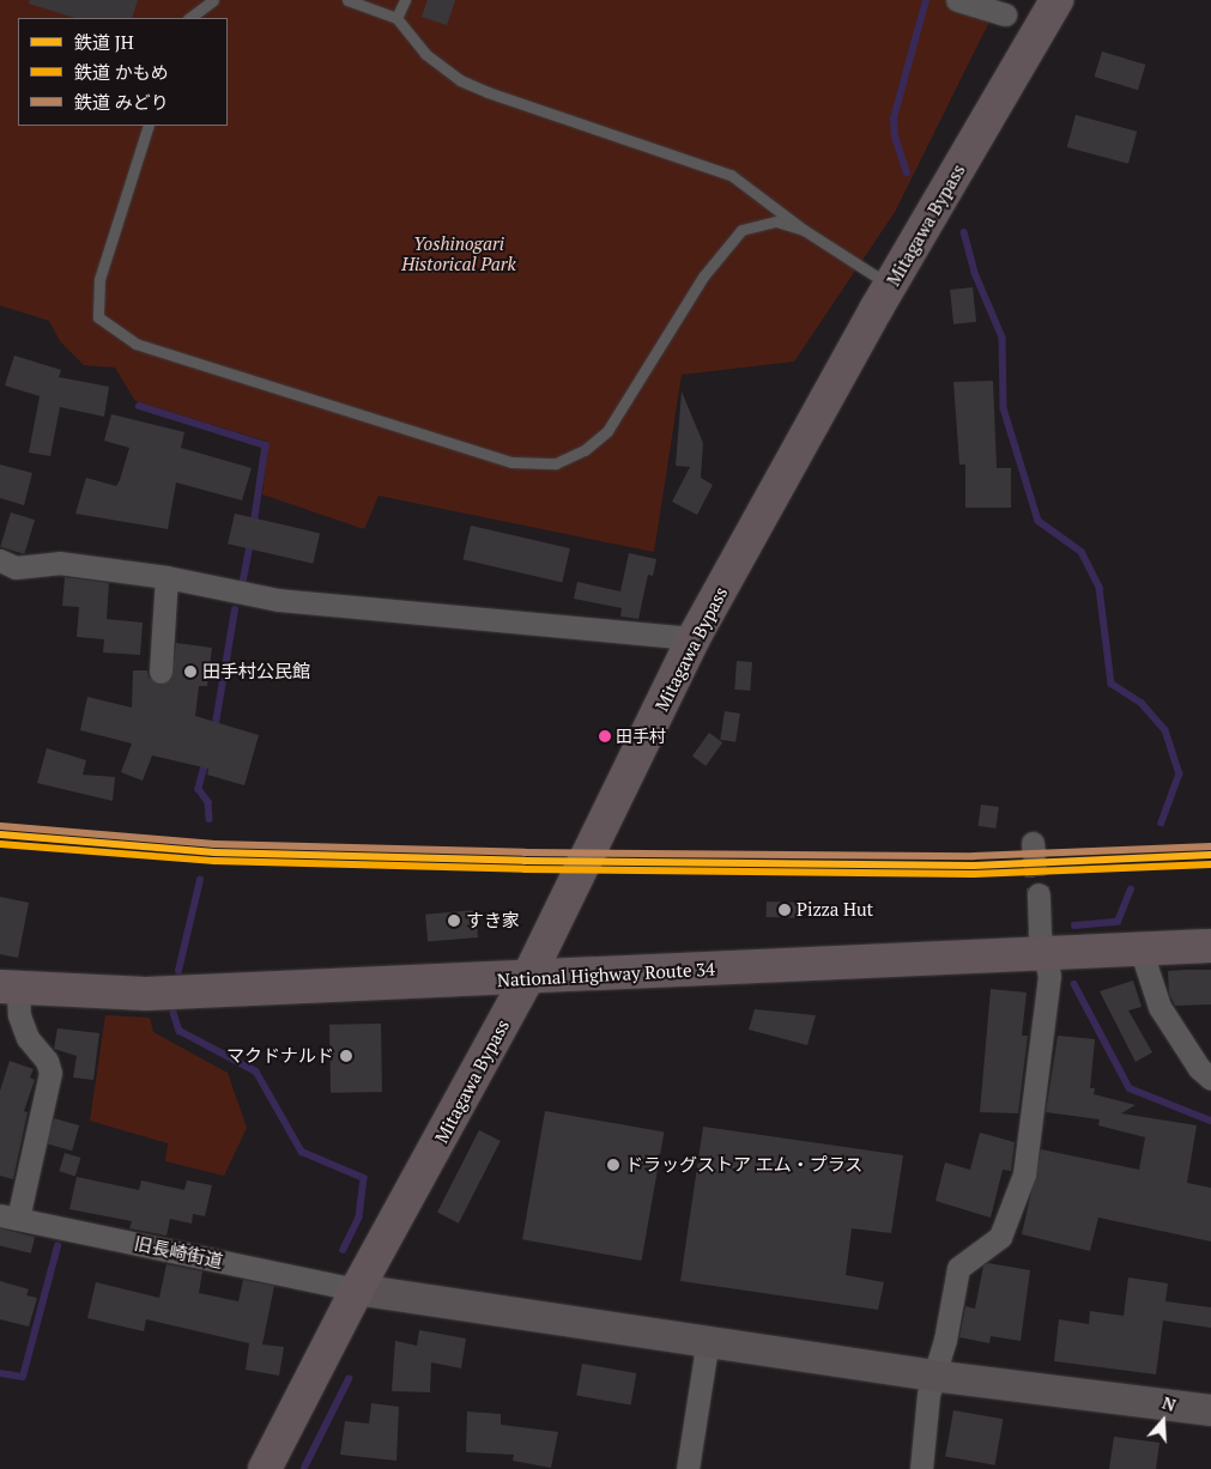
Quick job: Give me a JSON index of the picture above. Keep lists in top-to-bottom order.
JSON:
{
  "streets": {
    "highway": ["Mitagawa Bypass", "National Highway Route 34"],
    "street": ["旧長崎街道"]
  },
  "crossings": [
    ["Mitagawa Bypass", "National Highway Route 34"],
    ["Mitagawa Bypass", "旧長崎街道"]
  ],
  "parks": ["Yoshinogari Historical Park"],
  "places": [
    "田手村公民館",
    "田手村",
    "Pizza Hut",
    "すき家",
    "マクドナルド",
    "ドラッグストア エム・プラス"
  ],
  "lines": ["rail line みどり", "rail line JH", "rail line かもめ"],
  "legend": ["鉄道 JH", "鉄道 かもめ", "鉄道 みどり"],
  "north": "top"
}
